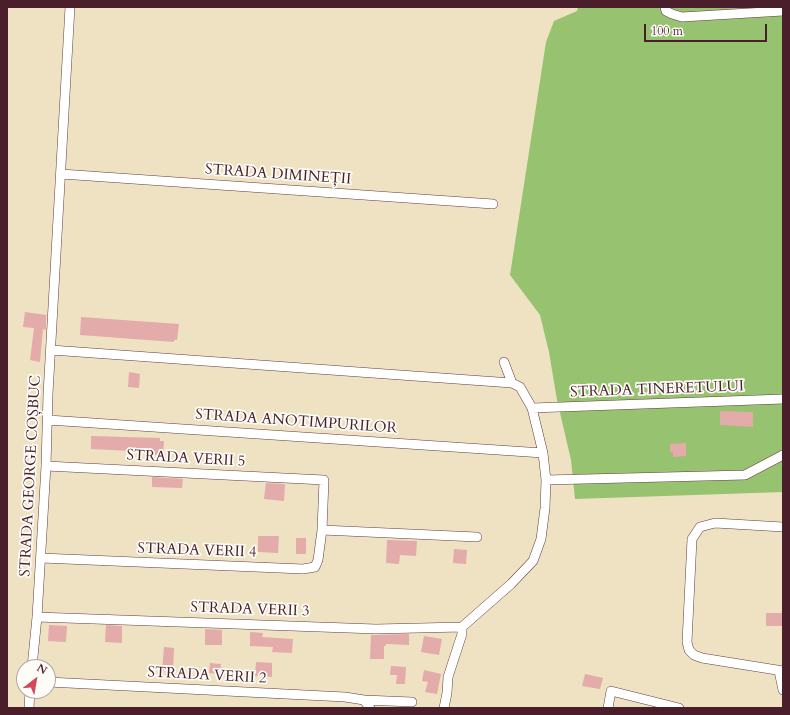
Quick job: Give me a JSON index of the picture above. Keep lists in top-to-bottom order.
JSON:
{
  "streets": {
    "street": [
      "STRADA DIMINEȚII",
      "STRADA TINERETULUI",
      "STRADA ANOTIMPURILOR",
      "STRADA VERII 5",
      "STRADA GEORGE COȘBUC",
      "STRADA VERII 4",
      "STRADA VERII 3",
      "STRADA VERII 2"
    ]
  },
  "crossings": [
    ["STRADA DIMINEȚII", "STRADA GEORGE COȘBUC"],
    ["STRADA ANOTIMPURILOR", "STRADA GEORGE COȘBUC"],
    ["STRADA VERII 5", "STRADA GEORGE COȘBUC"],
    ["STRADA VERII 5", "STRADA VERII 4"],
    ["STRADA GEORGE COȘBUC", "STRADA VERII 4"],
    ["STRADA GEORGE COȘBUC", "STRADA VERII 3"]
  ],
  "scale_bar": "100 m",
  "north": "top right"
}
